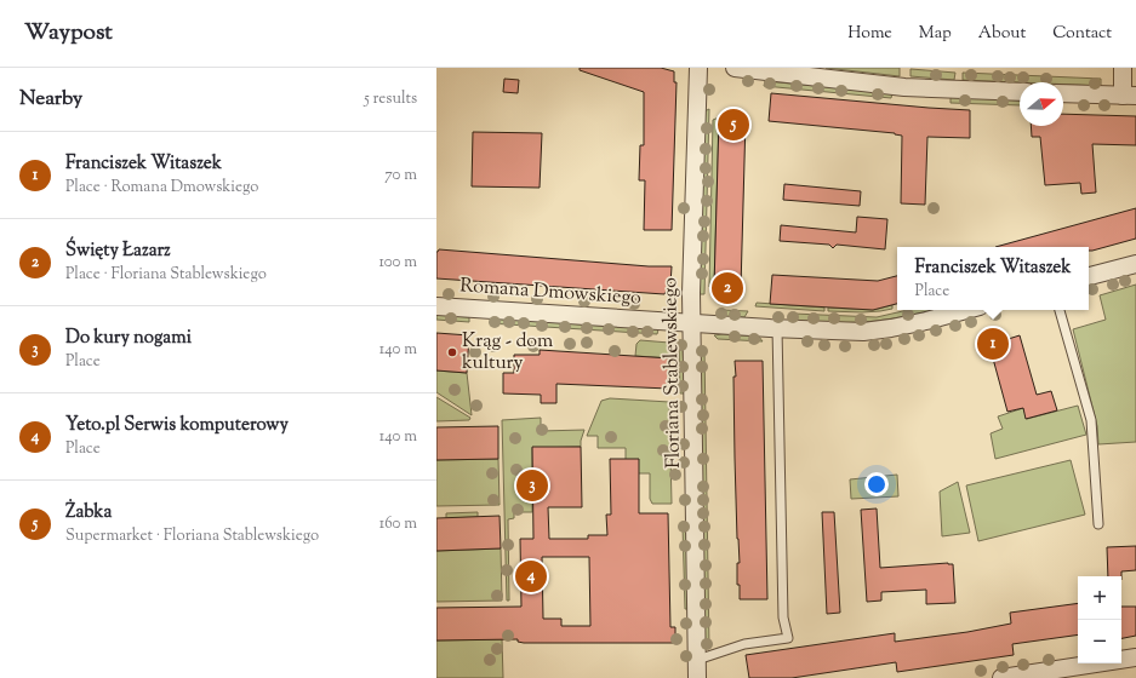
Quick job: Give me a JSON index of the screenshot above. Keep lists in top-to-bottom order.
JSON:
{
  "streets": {
    "street": ["Romana Dmowskiego", "Floriana Stablewskiego"]
  },
  "crossings": [
    ["Romana Dmowskiego", "Floriana Stablewskiego"]
  ],
  "places": ["Krąg - dom kultury"],
  "north": "right",
  "page": {
    "header": "Waypost",
    "nav": [
      "Home",
      "Map",
      "About",
      "Contact"
    ],
    "heading": ["Nearby", "5 results"],
    "pins": [
      "5",
      "2",
      "1",
      "3",
      "4"
    ],
    "list": [
      {
        "mark": "1",
        "name": "Franciszek Witaszek",
        "note": "Place · Romana Dmowskiego",
        "value": "70 m"
      },
      {
        "mark": "2",
        "name": "Święty Łazarz",
        "note": "Place · Floriana Stablewskiego",
        "value": "100 m"
      },
      {
        "mark": "3",
        "name": "Do kury nogami",
        "note": "Place",
        "value": "140 m"
      },
      {
        "mark": "4",
        "name": "Yeto.pl Serwis komputerowy",
        "note": "Place",
        "value": "140 m"
      },
      {
        "mark": "5",
        "name": "Żabka",
        "note": "Supermarket · Floriana Stablewskiego",
        "value": "160 m"
      }
    ],
    "popup": ["Franciszek Witaszek", "Place"],
    "map_buttons": ["+", "−"]
  }
}
